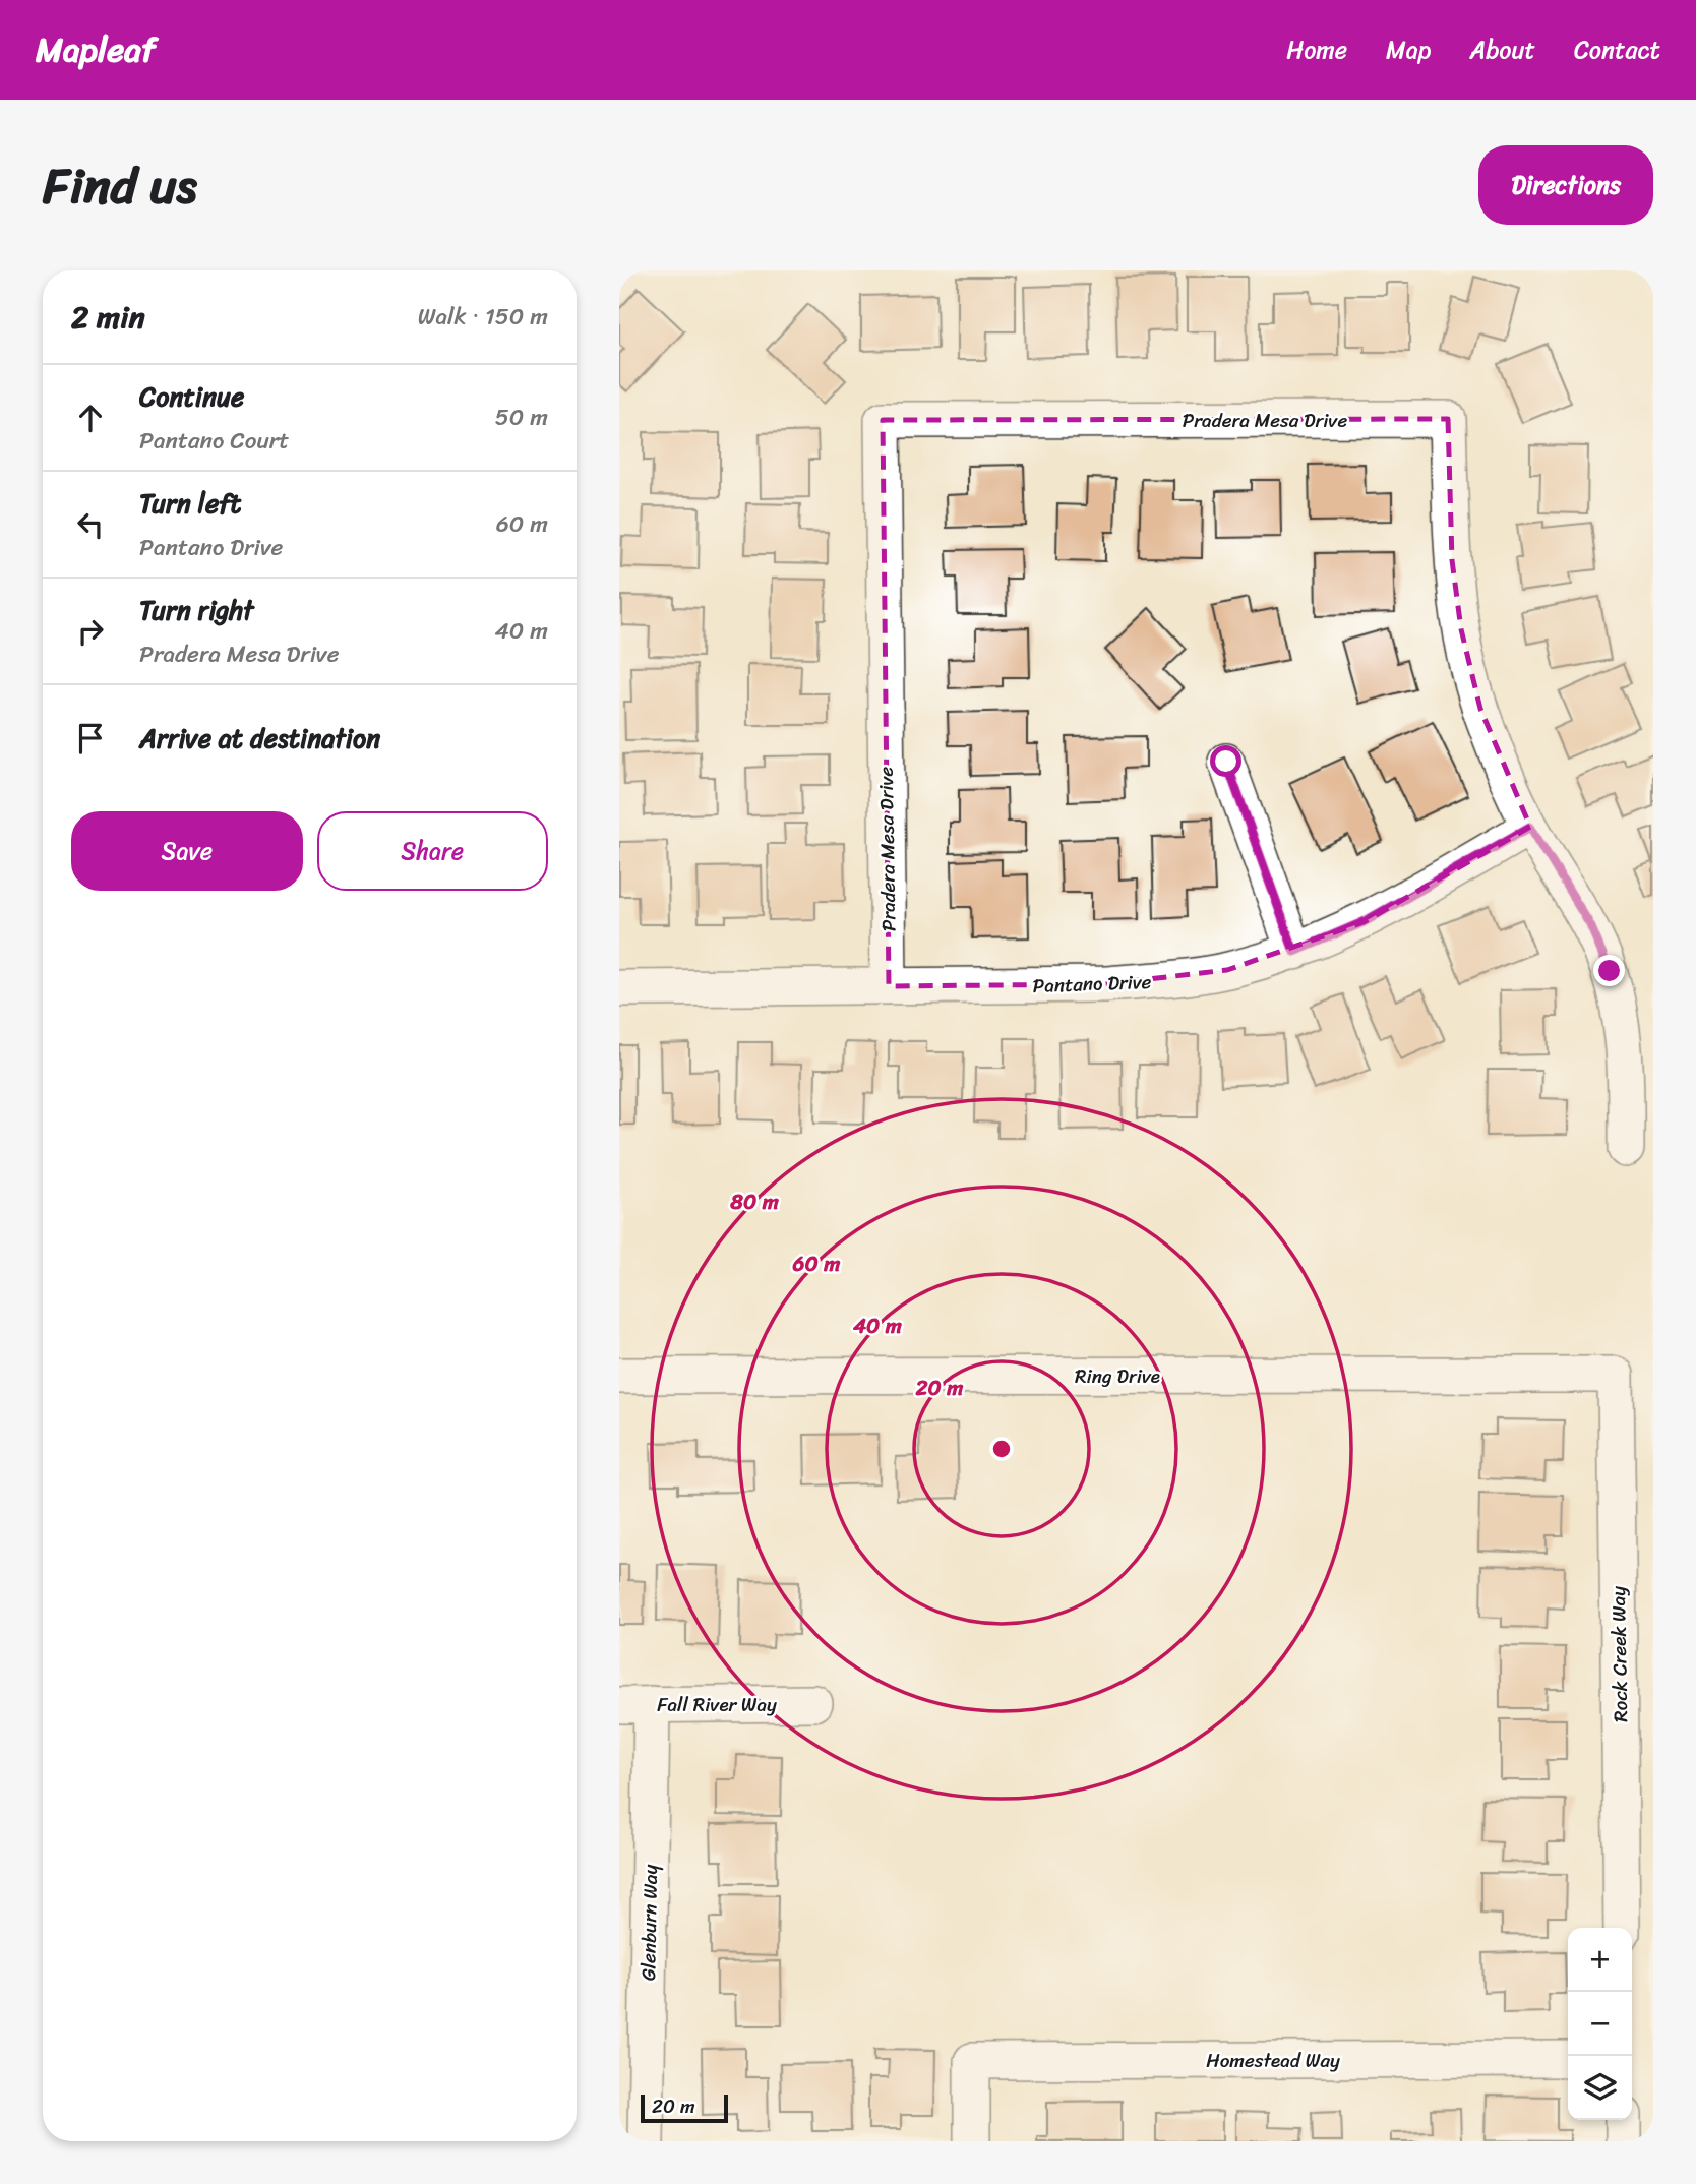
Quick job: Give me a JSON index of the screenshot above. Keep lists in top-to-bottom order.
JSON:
{
  "streets": {
    "street": [
      "Pradera Mesa Drive",
      "Pantano Drive",
      "Ring Drive",
      "Rock Creek Way",
      "Fall River Way",
      "Glenburn Way",
      "Homestead Way"
    ]
  },
  "crossings": [
    ["Pradera Mesa Drive", "Pantano Drive"],
    ["Ring Drive", "Rock Creek Way"],
    ["Fall River Way", "Glenburn Way"]
  ],
  "scale_bar": "20 m",
  "page": {
    "header": "Mapleaf",
    "nav": [
      "Home",
      "Map",
      "About",
      "Contact"
    ],
    "title": "Find us",
    "buttons": [
      "Directions",
      ["Save", "Share"]
    ],
    "heading": ["2 min", "Walk · 150 m"],
    "list": [
      ["Continue", "Pantano Court", "50 m"],
      ["Turn left", "Pantano Drive", "60 m"],
      ["Turn right", "Pradera Mesa Drive", "40 m"],
      "Arrive at destination"
    ],
    "map_buttons": ["+", "−"],
    "scale": "20 m"
  },
  "rings": [
    "80 m",
    "60 m",
    "40 m",
    "20 m"
  ]
}
